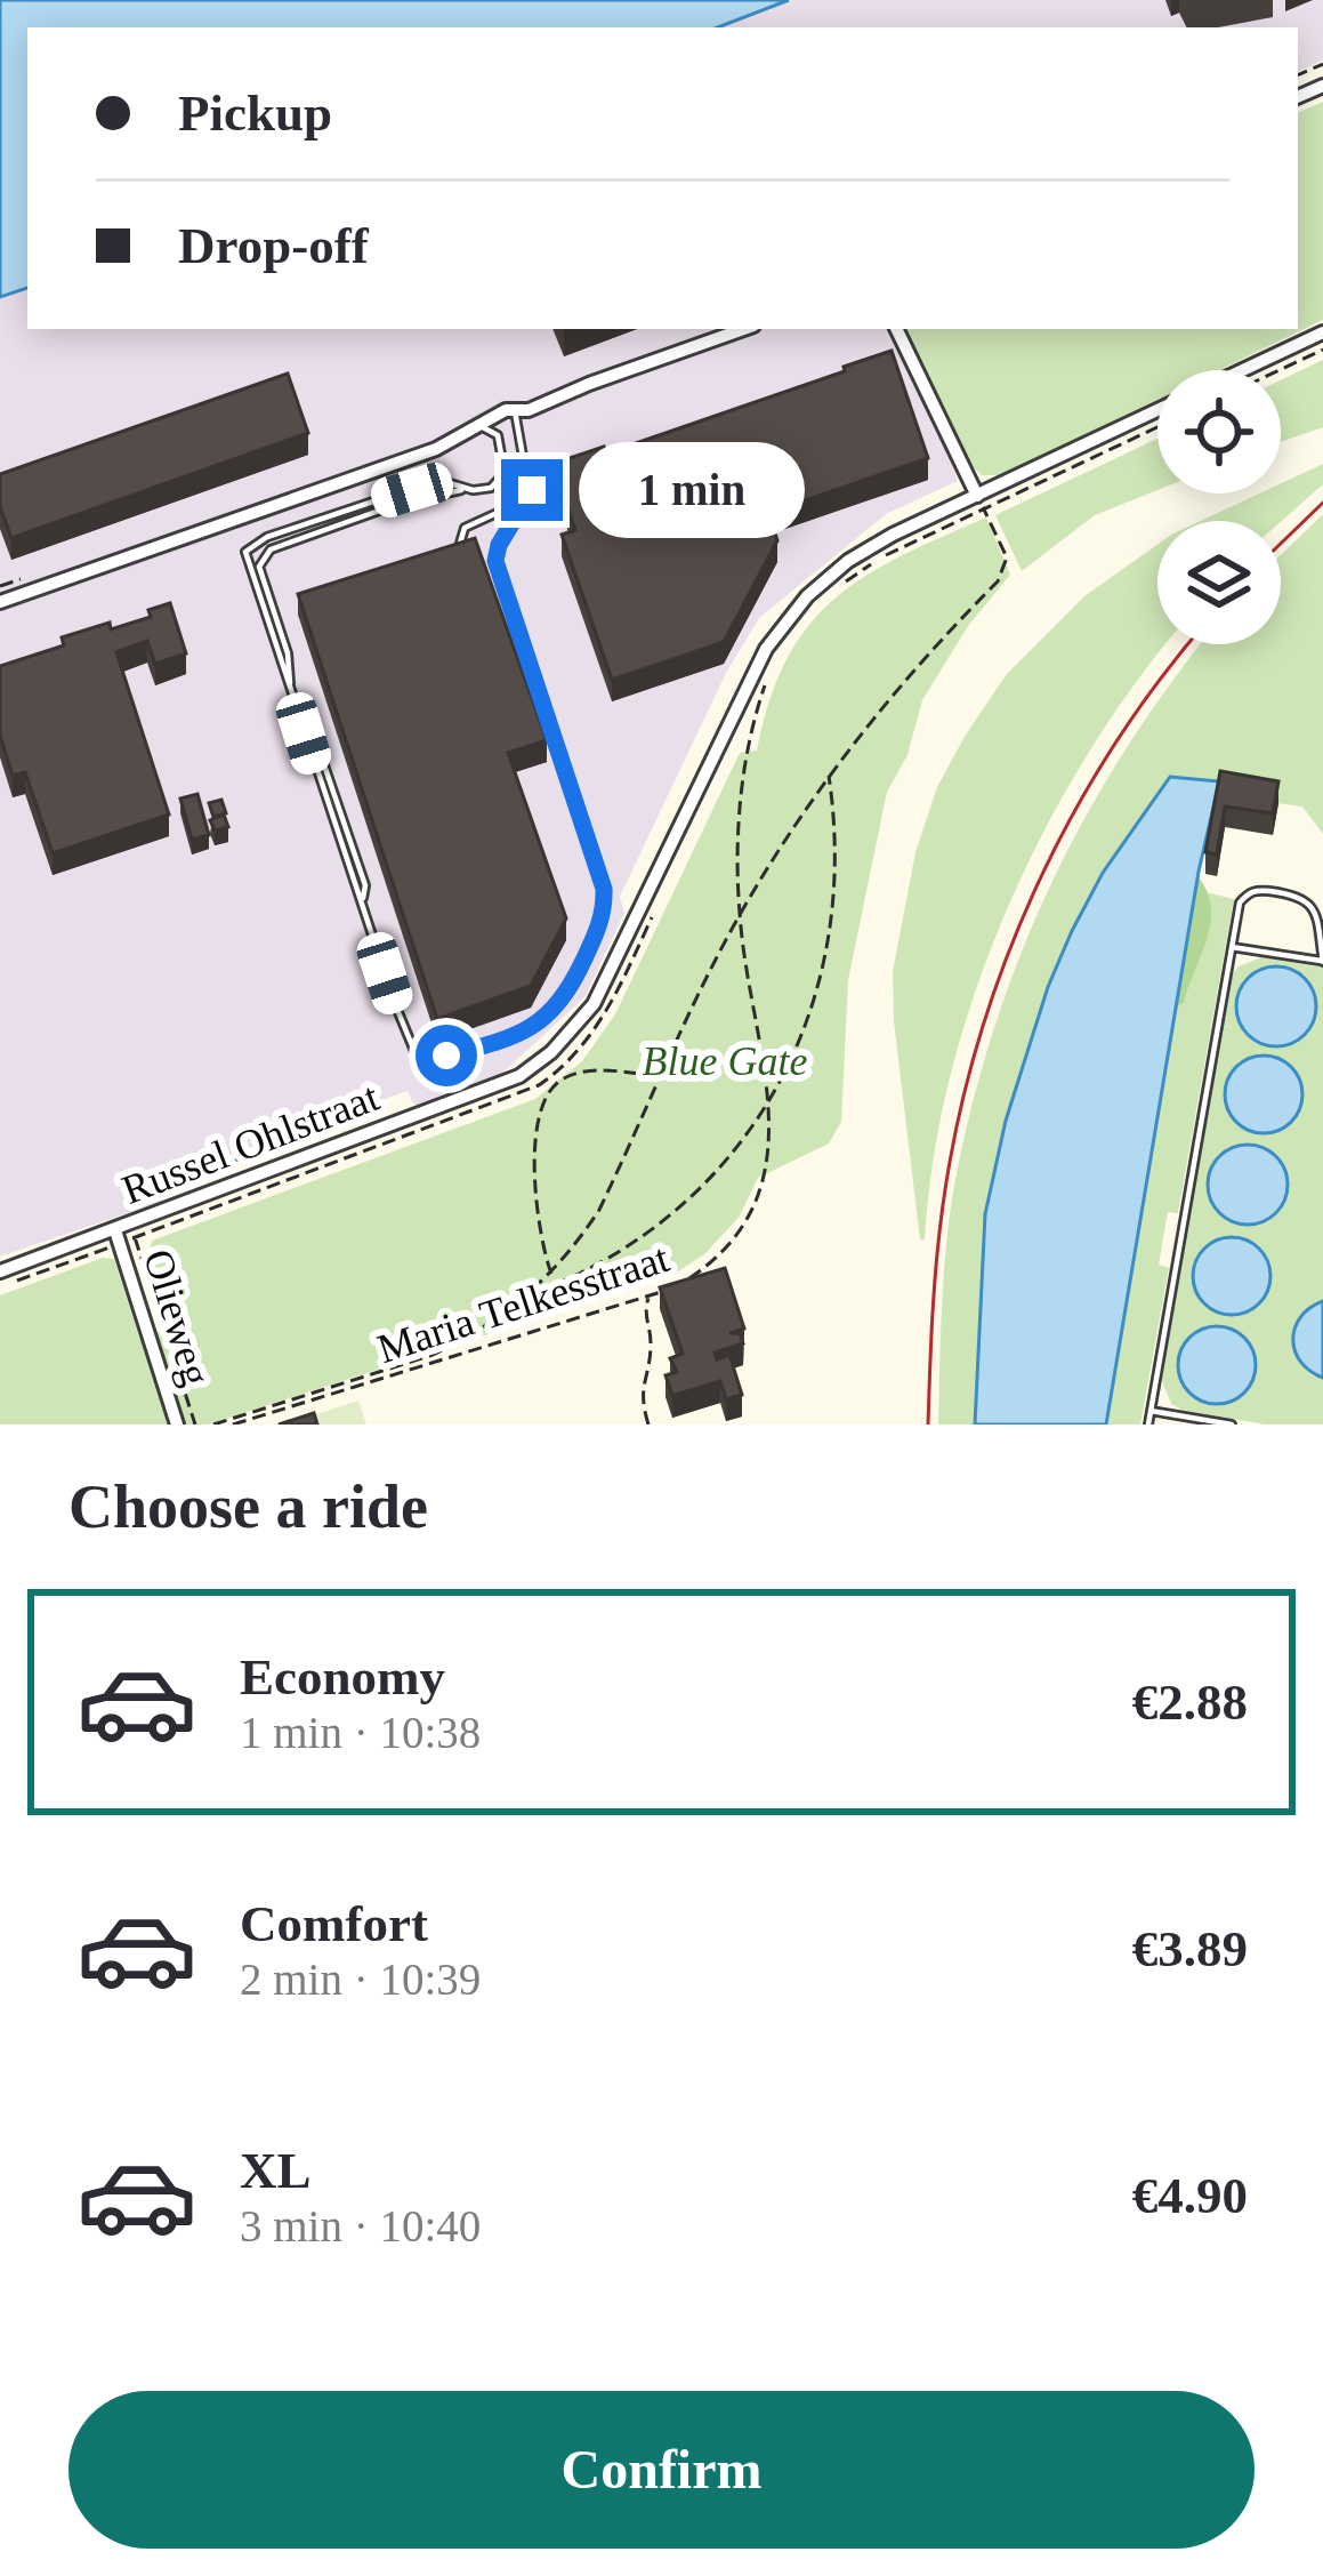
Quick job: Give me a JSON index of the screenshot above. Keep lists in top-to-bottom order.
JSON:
{
  "streets": {
    "street": ["Russel Ohlstraat", "Olieweg"],
    "path": ["Maria Telkesstraat"]
  },
  "crossings": [
    ["Russel Ohlstraat", "Maria Telkesstraat"],
    ["Russel Ohlstraat", "Olieweg"]
  ],
  "parks": ["Blue Gate"],
  "page": {
    "banner": ["Pickup", "Drop-off"],
    "bubble": "1 min",
    "heading": "Choose a ride",
    "list": [
      {
        "name": "Economy",
        "note": "1 min · 10:38",
        "value": "€2.88"
      },
      {
        "name": "Comfort",
        "note": "2 min · 10:39",
        "value": "€3.89"
      },
      {
        "name": "XL",
        "note": "3 min · 10:40",
        "value": "€4.90"
      }
    ],
    "buttons": "Confirm"
  }
}
